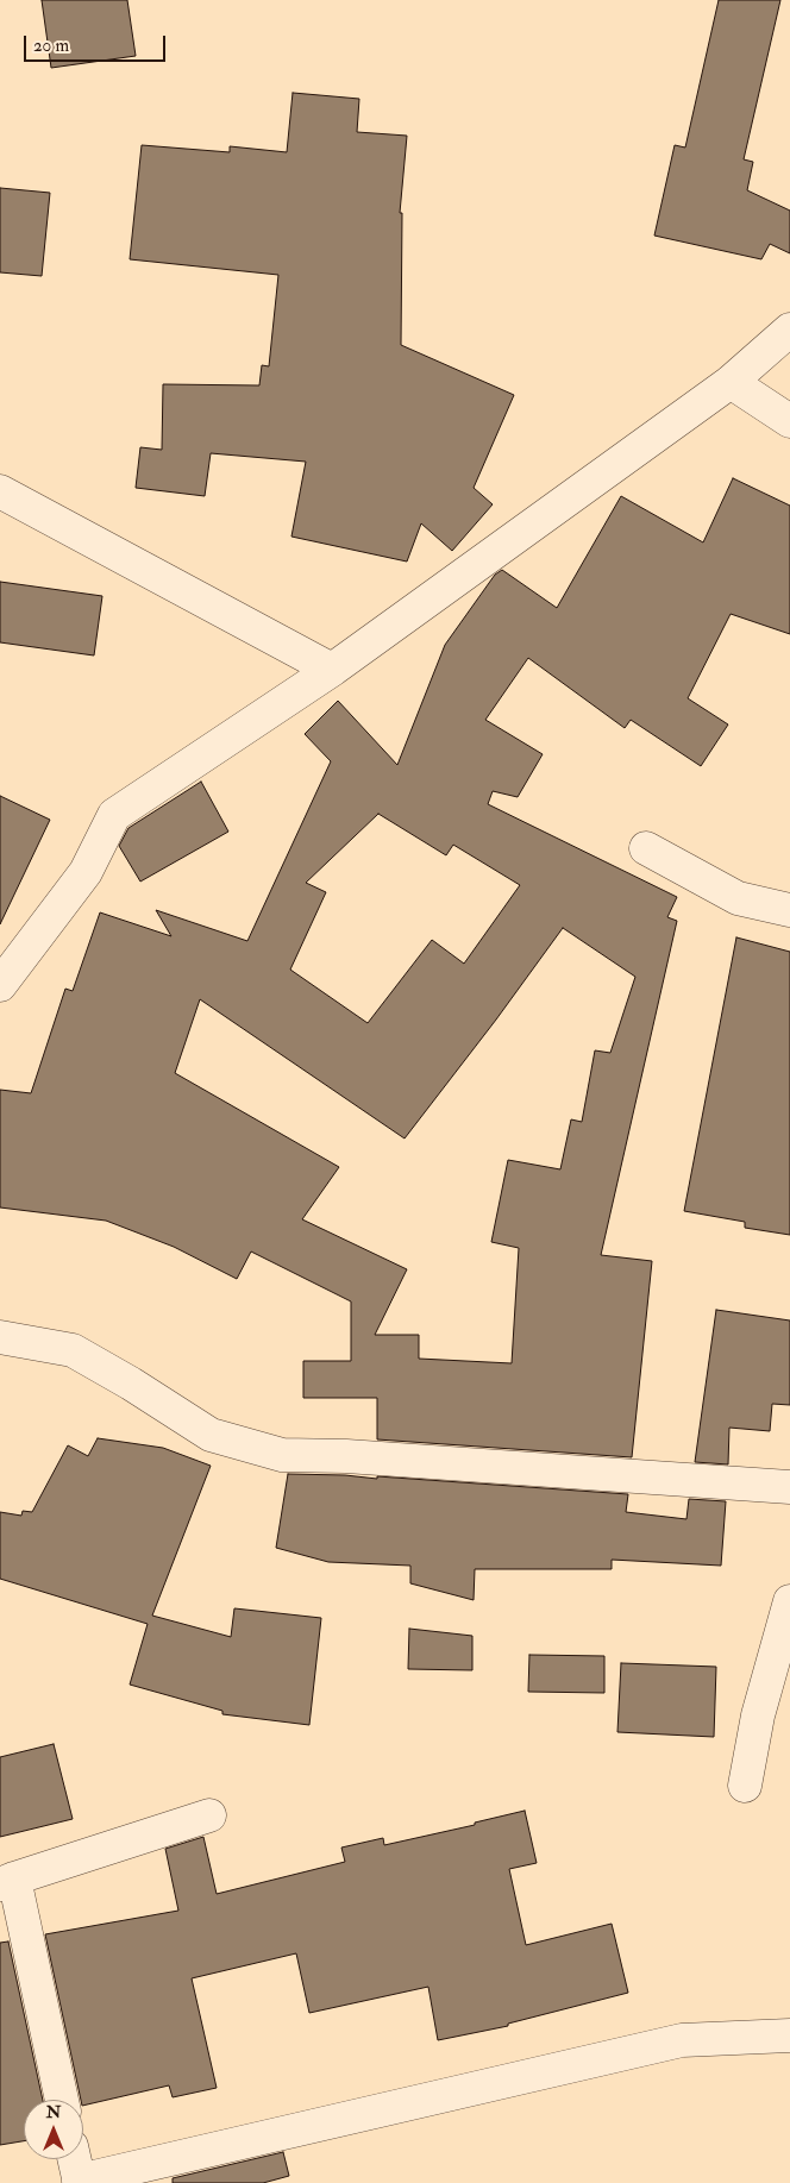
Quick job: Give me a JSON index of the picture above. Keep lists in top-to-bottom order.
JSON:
{
  "scale_bar": "20 m",
  "north": "top"
}
